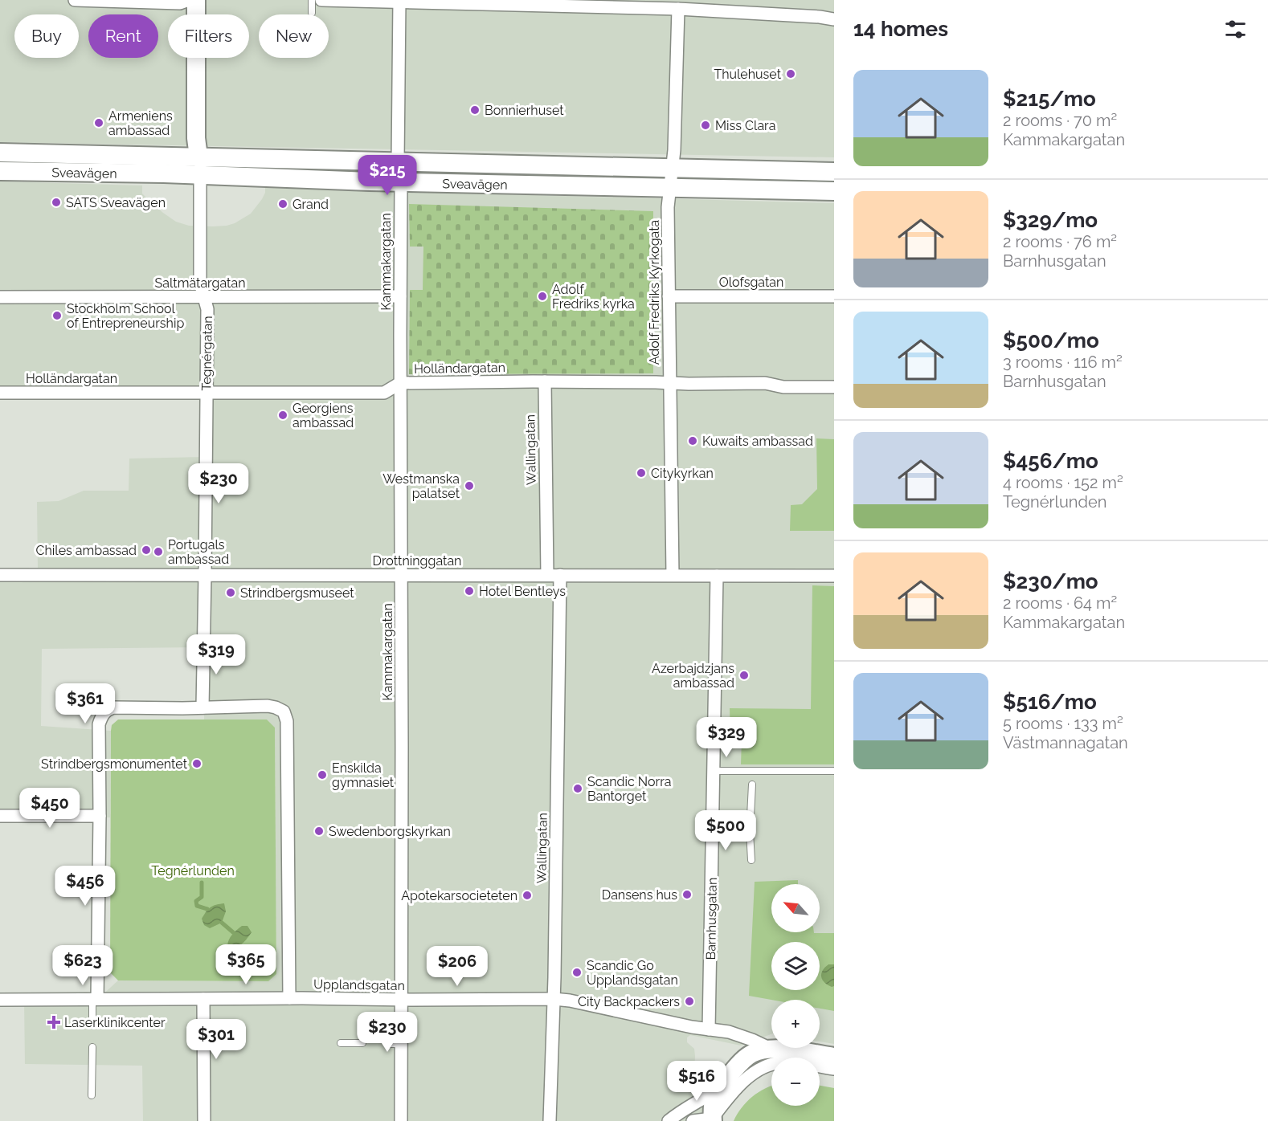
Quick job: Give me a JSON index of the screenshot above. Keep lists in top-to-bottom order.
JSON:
{
  "streets": {
    "main road": ["Sveavägen", "Tegnérgatan"],
    "street": [
      "Kammakargatan",
      "Olofsgatan",
      "Saltmätargatan",
      "Adolf Fredriks Kyrkogata",
      "Holländargatan",
      "Wallingatan",
      "Drottninggatan",
      "Barnhusgatan",
      "Upplandsgatan"
    ]
  },
  "crossings": [
    ["Sveavägen", "Kammakargatan"],
    ["Sveavägen", "Adolf Fredriks Kyrkogata"],
    ["Sveavägen", "Tegnérgatan"],
    ["Kammakargatan", "Saltmätargatan"],
    ["Kammakargatan", "Holländargatan"],
    ["Kammakargatan", "Drottninggatan"],
    ["Kammakargatan", "Upplandsgatan"],
    ["Olofsgatan", "Adolf Fredriks Kyrkogata"],
    ["Saltmätargatan", "Tegnérgatan"],
    ["Adolf Fredriks Kyrkogata", "Holländargatan"],
    ["Adolf Fredriks Kyrkogata", "Drottninggatan"],
    ["Tegnérgatan", "Holländargatan"],
    ["Tegnérgatan", "Drottninggatan"],
    ["Holländargatan", "Wallingatan"],
    ["Wallingatan", "Drottninggatan"],
    ["Wallingatan", "Upplandsgatan"],
    ["Drottninggatan", "Barnhusgatan"],
    ["Barnhusgatan", "Upplandsgatan"]
  ],
  "parks": ["Tegnérlunden"],
  "places": {
    "other": [
      "Thulehuset",
      "Bonnierhuset",
      "Armeniens ambassad",
      "Miss Clara",
      "SATS Sveavägen",
      "Grand",
      "Adolf Fredriks kyrka",
      "Stockholm School of Entrepreneurship",
      "Georgiens ambassad",
      "Kuwaits ambassad",
      "Citykyrkan",
      "Westmanska palatset",
      "Chiles ambassad",
      "Portugals ambassad",
      "Hotel Bentleys",
      "Strindbergsmuseet",
      "Azerbajdzjans ambassad",
      "Strindbergsmonumentet",
      "Enskilda gymnasiet",
      "Scandic Norra Bantorget",
      "Swedenborgskyrkan",
      "Dansens hus",
      "Apotekarsocieteten",
      "Scandic Go Upplandsgatan",
      "City Backpackers"
    ],
    "health": ["Laserklinikcenter"]
  },
  "north": "top left",
  "page": {
    "heading": "14 homes",
    "chip": [
      "Buy",
      "Rent",
      "Filters",
      "New"
    ],
    "list": [
      {
        "name": "$215/mo",
        "note": "2 rooms · 70 m² · Kammakargatan"
      },
      {
        "name": "$329/mo",
        "note": "2 rooms · 76 m² · Barnhusgatan"
      },
      {
        "name": "$500/mo",
        "note": "3 rooms · 116 m² · Barnhusgatan"
      },
      {
        "name": "$456/mo",
        "note": "4 rooms · 152 m² · Tegnérlunden"
      },
      {
        "name": "$230/mo",
        "note": "2 rooms · 64 m² · Kammakargatan"
      },
      {
        "name": "$516/mo",
        "note": "5 rooms · 133 m² · Västmannagatan"
      }
    ],
    "price": [
      "$215",
      "$230",
      "$319",
      "$361",
      "$329",
      "$450",
      "$500",
      "$456",
      "$365",
      "$623",
      "$206",
      "$230",
      "$301",
      "$516"
    ],
    "map_buttons": ["+", "−"]
  }
}
